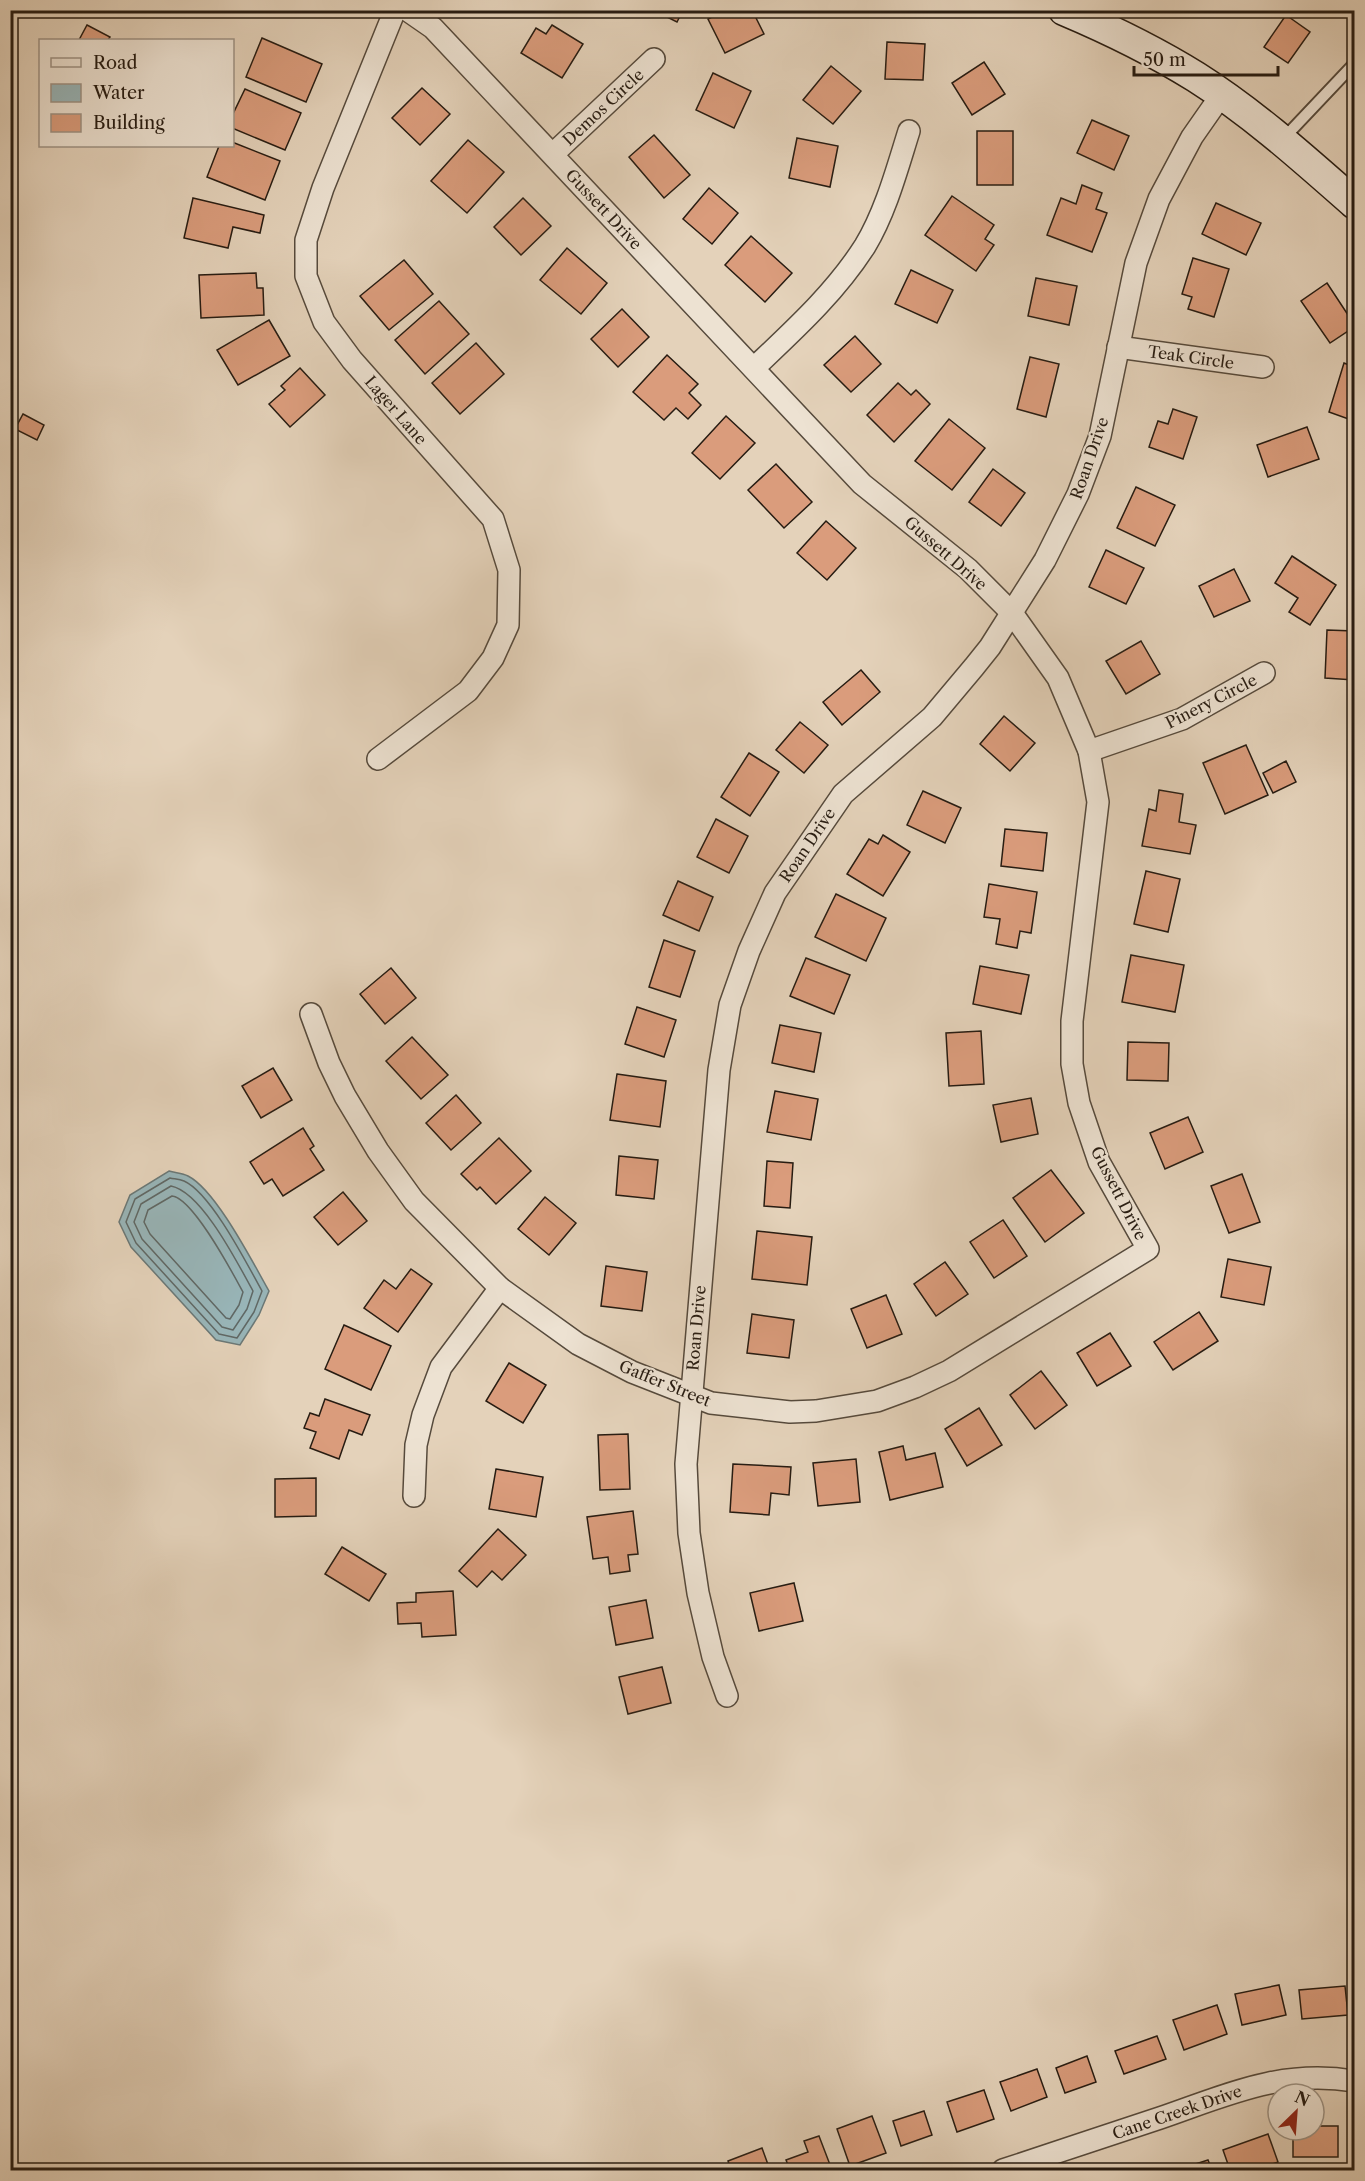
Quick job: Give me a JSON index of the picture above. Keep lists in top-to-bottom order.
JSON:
{
  "streets": {
    "street": [
      "Demos Circle",
      "Gussett Drive",
      "Teak Circle",
      "Lager Lane",
      "Roan Drive",
      "Pinery Circle",
      "Gaffer Street",
      "Cane Creek Drive"
    ]
  },
  "crossings": [
    ["Demos Circle", "Gussett Drive"],
    ["Gussett Drive", "Roan Drive"],
    ["Gussett Drive", "Pinery Circle"],
    ["Gussett Drive", "Gaffer Street"],
    ["Teak Circle", "Roan Drive"],
    ["Roan Drive", "Gaffer Street"]
  ],
  "legend": ["Road", "Water", "Building"],
  "scale_bar": "50 m",
  "north": "top right"
}
